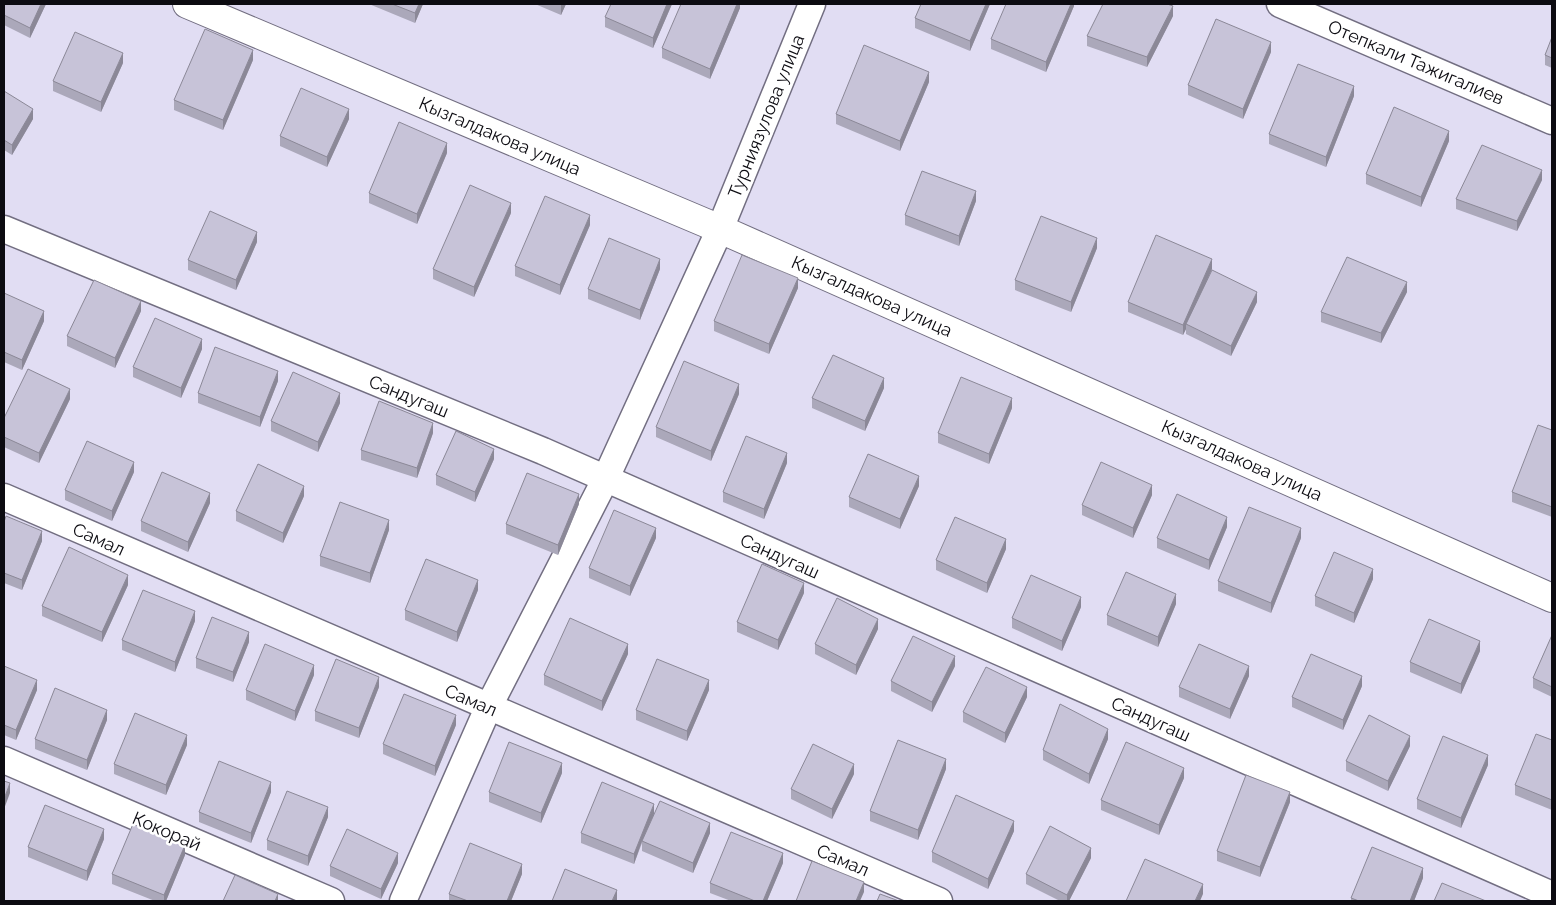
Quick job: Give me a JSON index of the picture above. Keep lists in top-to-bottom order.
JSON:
{
  "streets": {
    "street": [
      "Отепкали Тажигалиев",
      "Турниязулова улица",
      "Кызгалдакова улица",
      "Сандугаш",
      "Самал",
      "Кокорай"
    ]
  },
  "crossings": [
    ["Турниязулова улица", "Кызгалдакова улица"],
    ["Турниязулова улица", "Сандугаш"],
    ["Турниязулова улица", "Самал"]
  ]
}
